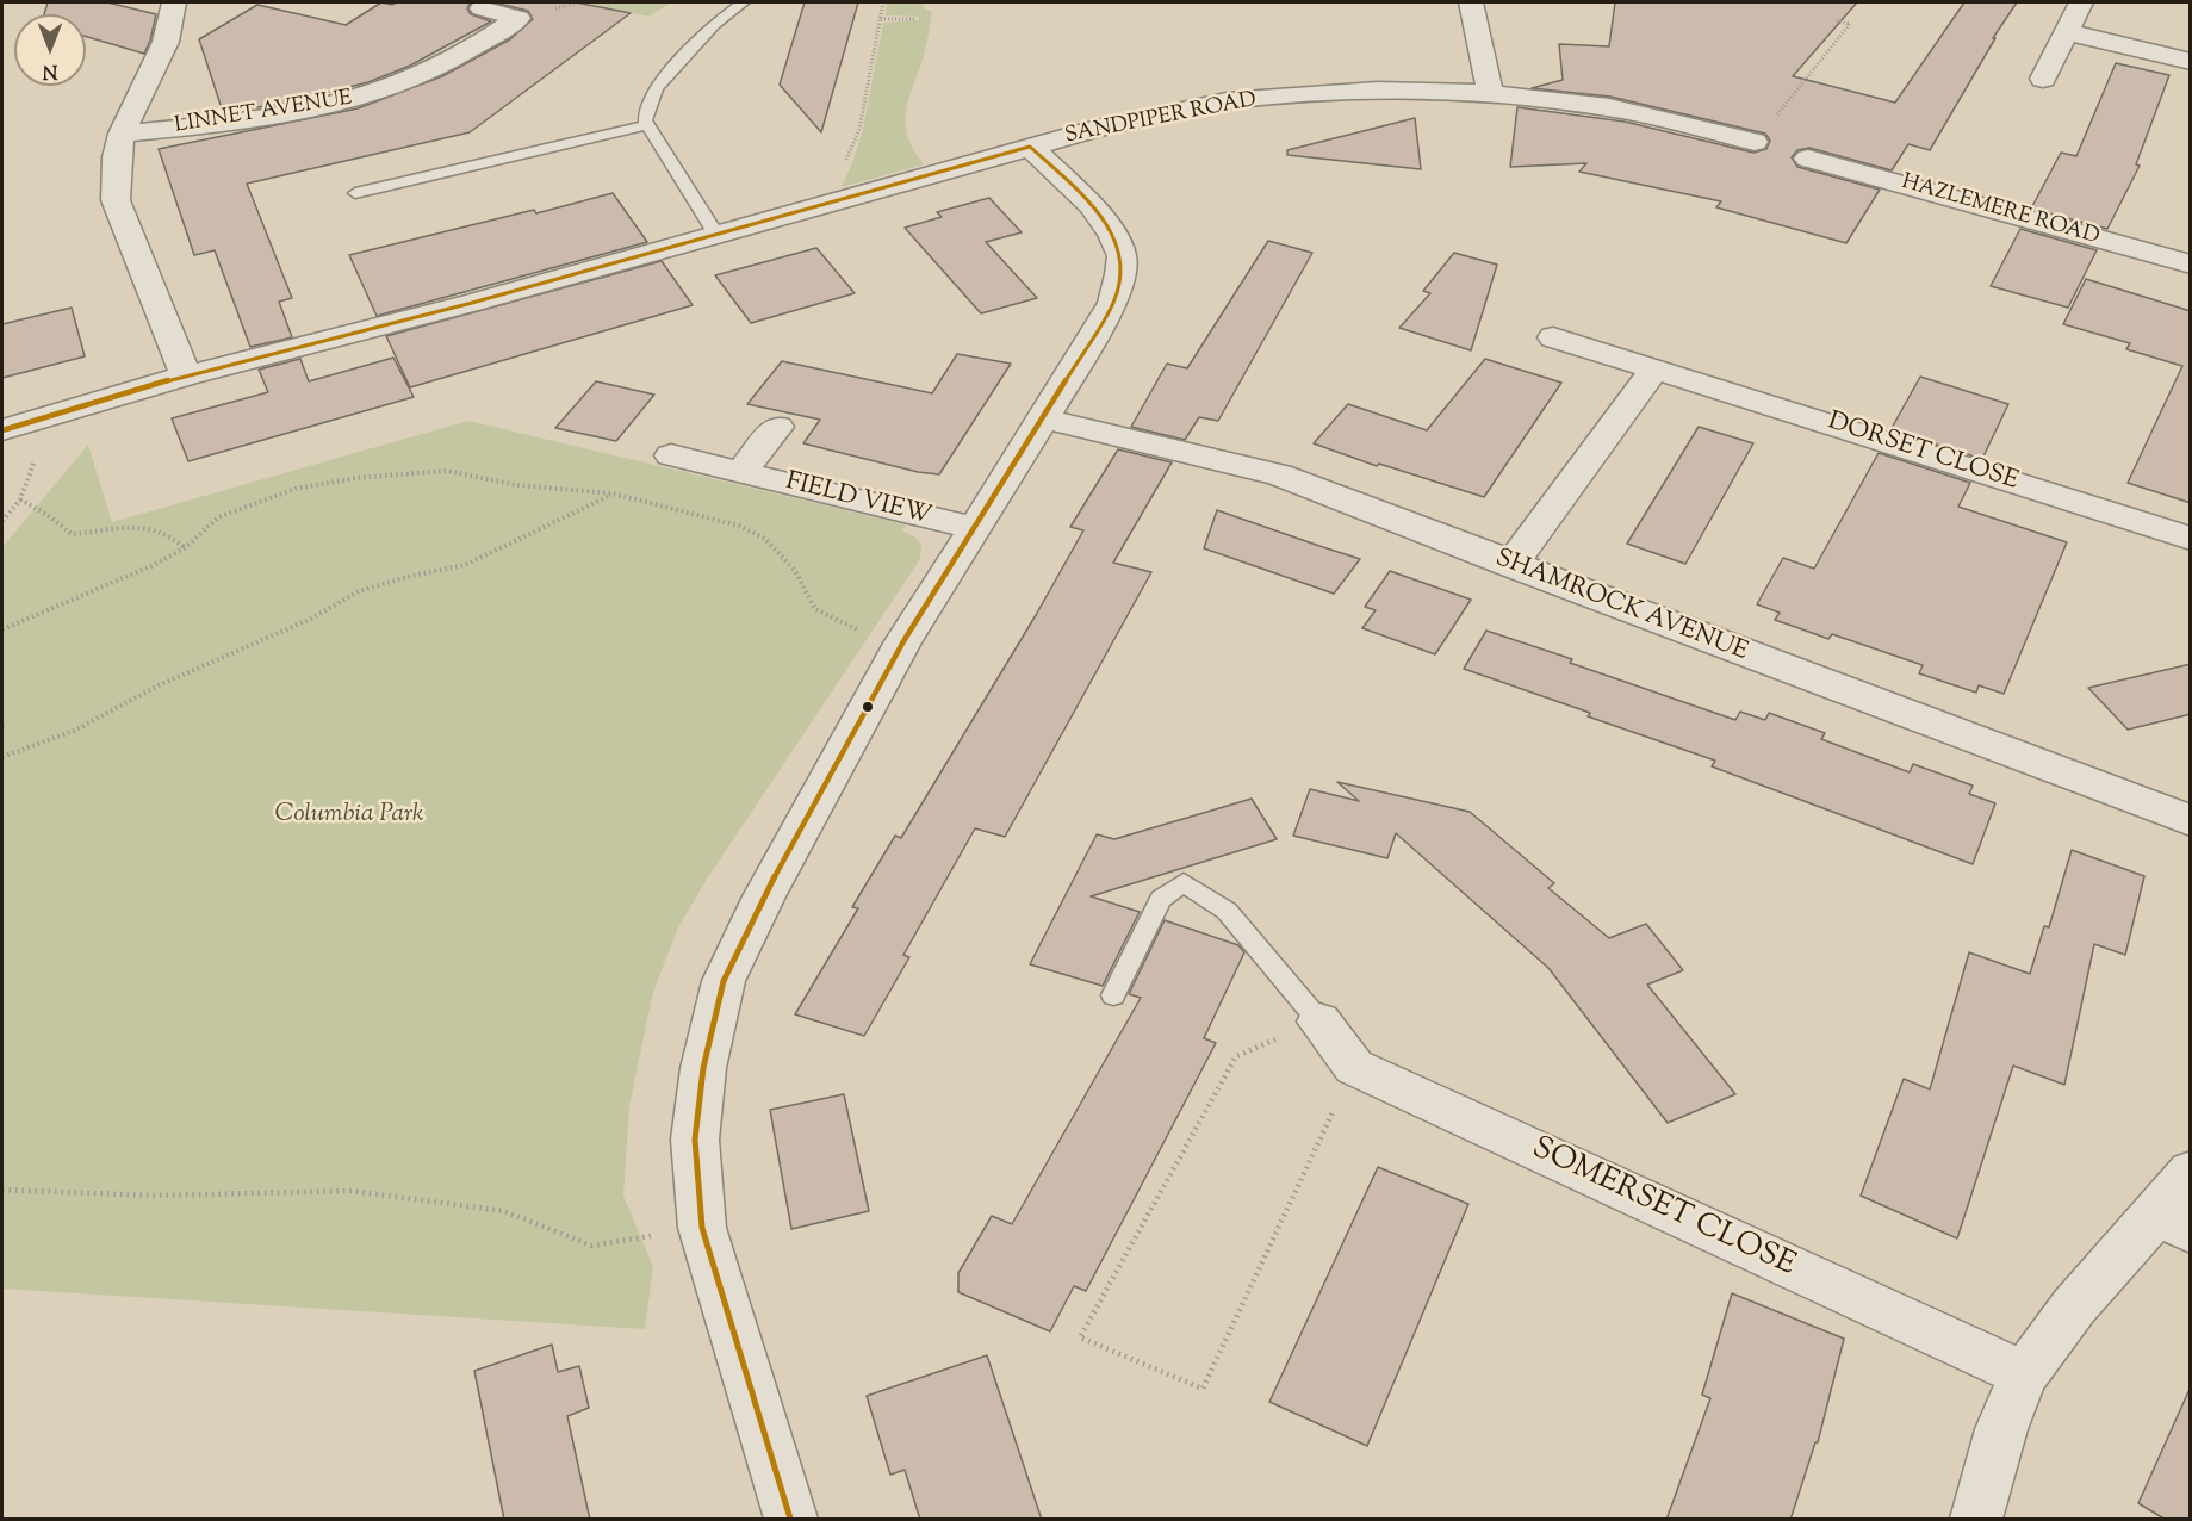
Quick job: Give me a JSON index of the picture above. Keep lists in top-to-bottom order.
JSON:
{
  "streets": {
    "street": [
      "LINNET AVENUE",
      "SANDPIPER ROAD",
      "HAZLEMERE ROAD",
      "DORSET CLOSE",
      "FIELD VIEW",
      "SHAMROCK AVENUE",
      "SOMERSET CLOSE"
    ]
  },
  "parks": ["Columbia Park"],
  "north": "bottom"
}
